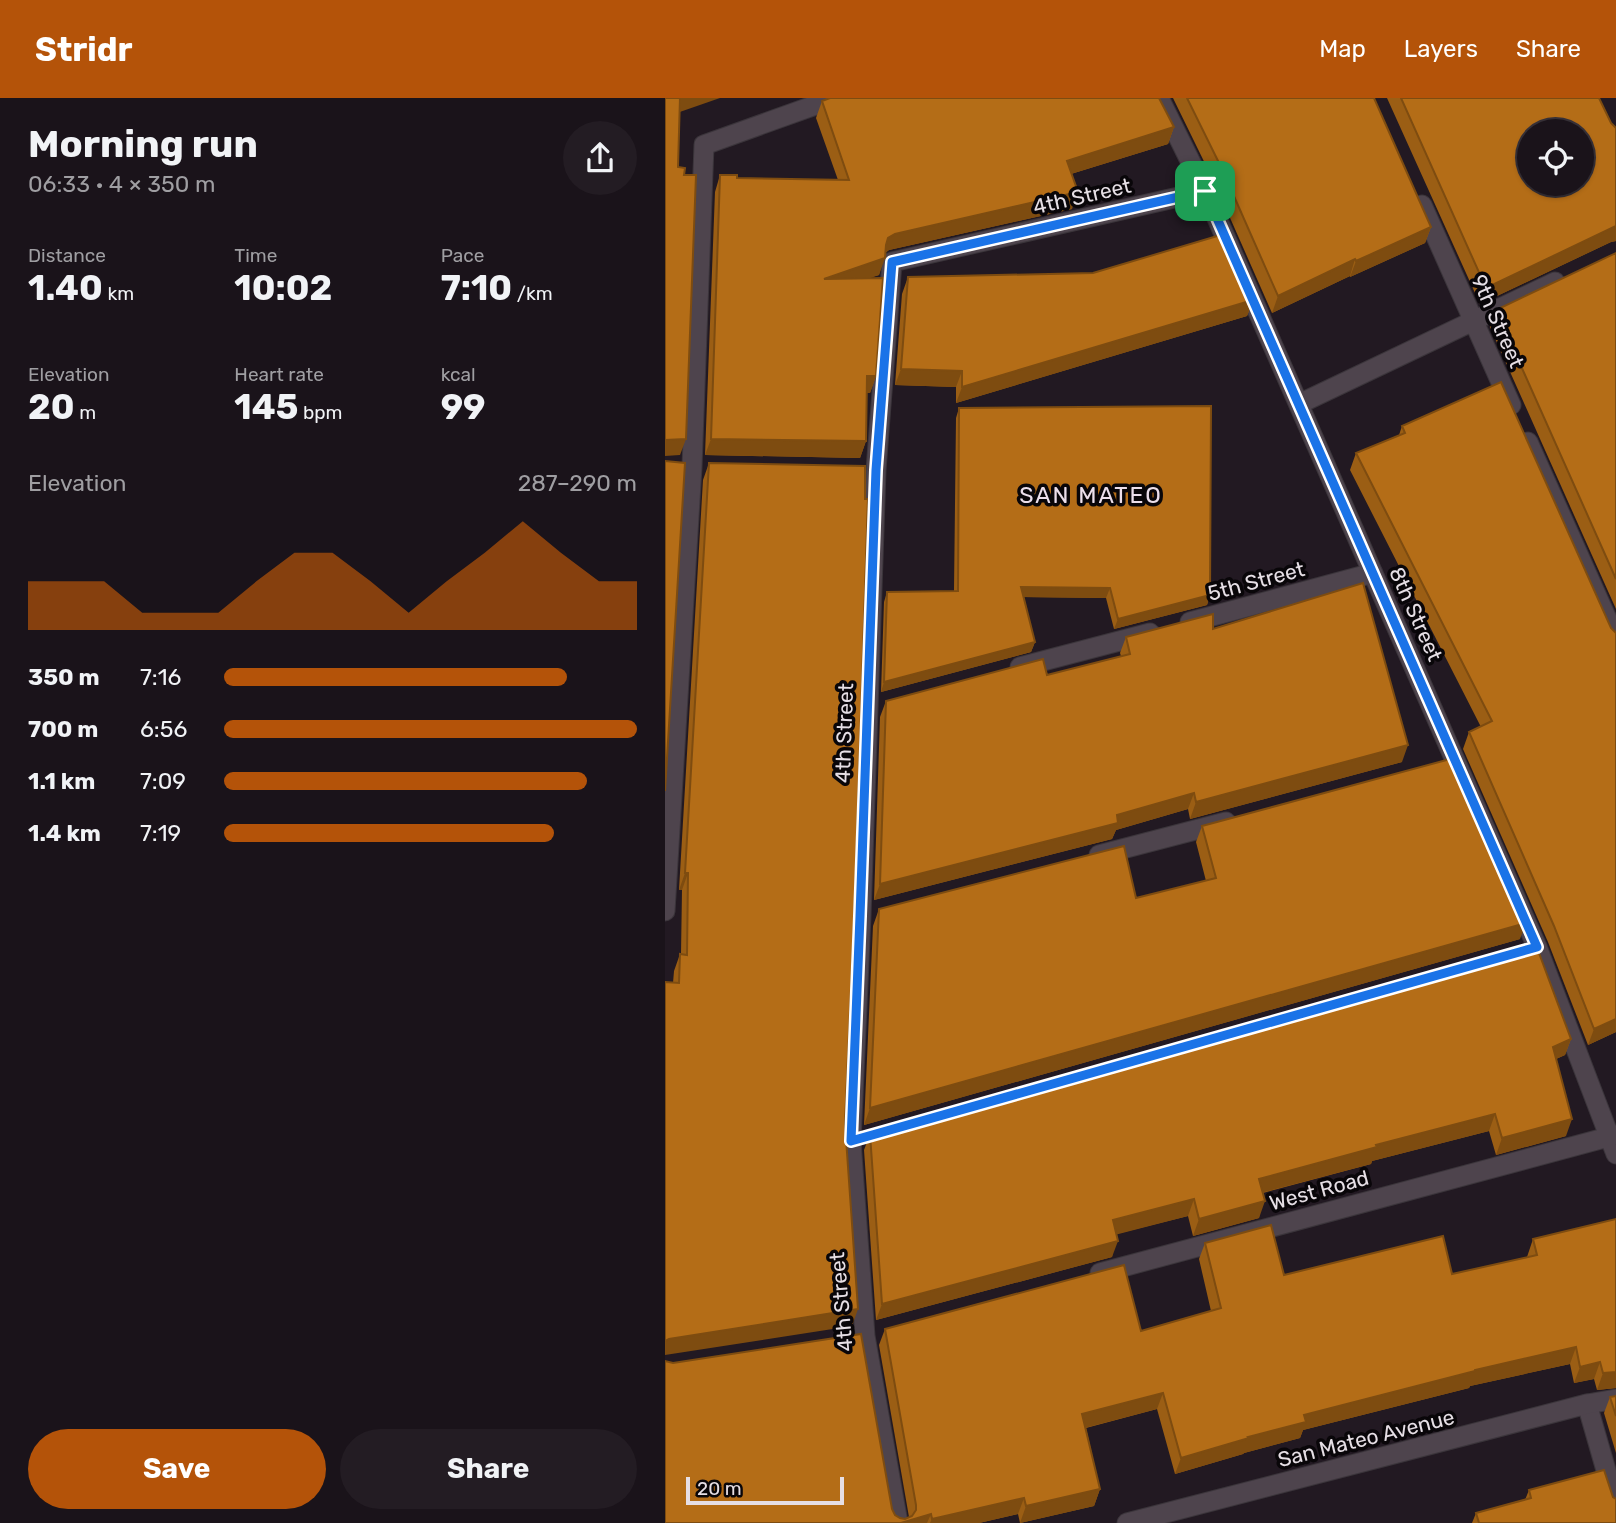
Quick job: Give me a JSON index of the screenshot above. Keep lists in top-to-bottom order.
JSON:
{
  "streets": {
    "street": [
      "4th Street",
      "9th Street",
      "5th Street",
      "8th Street",
      "West Road",
      "San Mateo Avenue"
    ]
  },
  "crossings": [
    ["4th Street", "8th Street"],
    ["5th Street", "8th Street"],
    ["8th Street", "West Road"]
  ],
  "districts": ["SAN MATEO"],
  "scale_bar": "20 m",
  "page": {
    "header": "Stridr",
    "nav": ["Map", "Layers", "Share"],
    "heading": ["Morning run", "06:33 · 4 × 350 m"],
    "stats": [
      ["Distance", "1.40 km"],
      ["Time", "10:02"],
      ["Pace", "7:10 /km"],
      ["Elevation", "20 m"],
      ["Heart rate", "145 bpm"],
      ["kcal", "99"]
    ],
    "chart": ["Elevation", "287–290 m"],
    "list": [
      {
        "name": "350 m",
        "note": "7:16"
      },
      {
        "name": "700 m",
        "note": "6:56"
      },
      {
        "name": "1.1 km",
        "note": "7:09"
      },
      {
        "name": "1.4 km",
        "note": "7:19"
      }
    ],
    "buttons": ["Save", "Share"],
    "scale": "20 m"
  }
}
